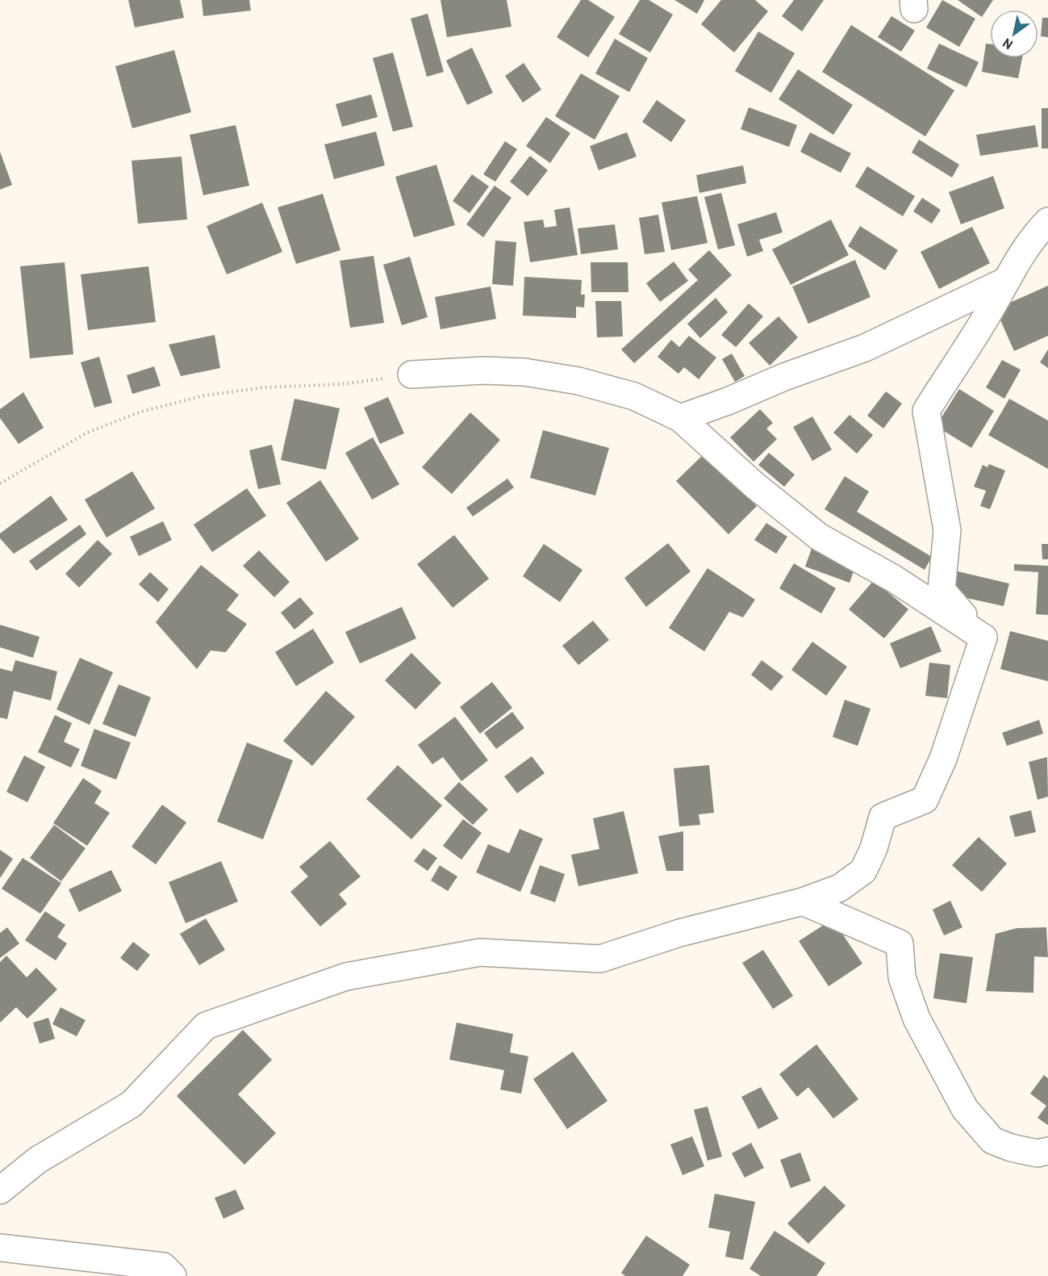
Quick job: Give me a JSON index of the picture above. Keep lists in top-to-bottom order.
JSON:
{
  "north": "bottom left"
}
